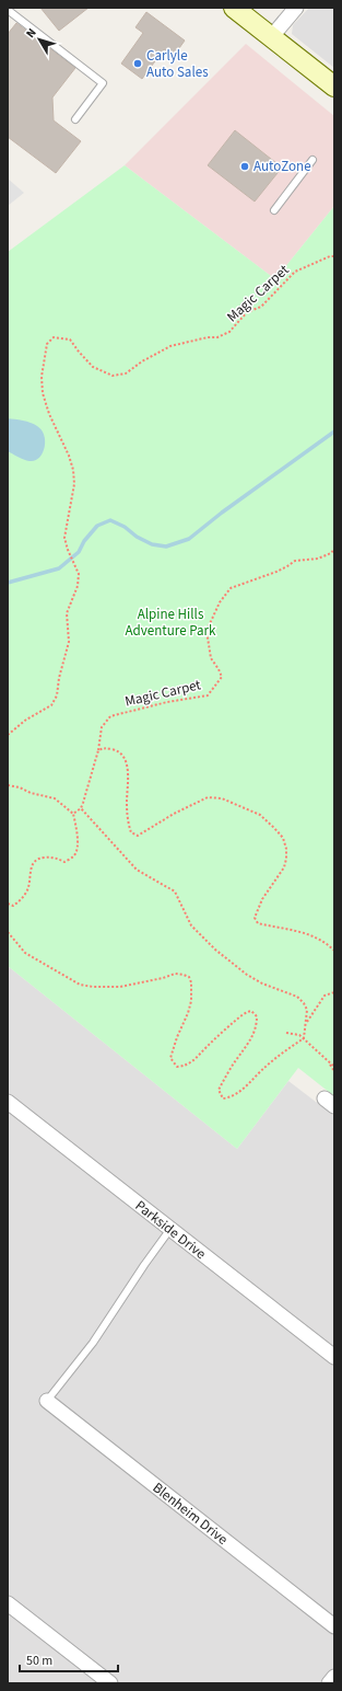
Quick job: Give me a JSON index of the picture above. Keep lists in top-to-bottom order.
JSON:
{
  "streets": {
    "street": ["Parkside Drive", "Blenheim Drive"],
    "path": ["Magic Carpet"]
  },
  "parks": ["Alpine Hills Adventure Park"],
  "places": ["Carlyle Auto Sales", "AutoZone"],
  "scale_bar": "50 m",
  "north": "top left"
}
